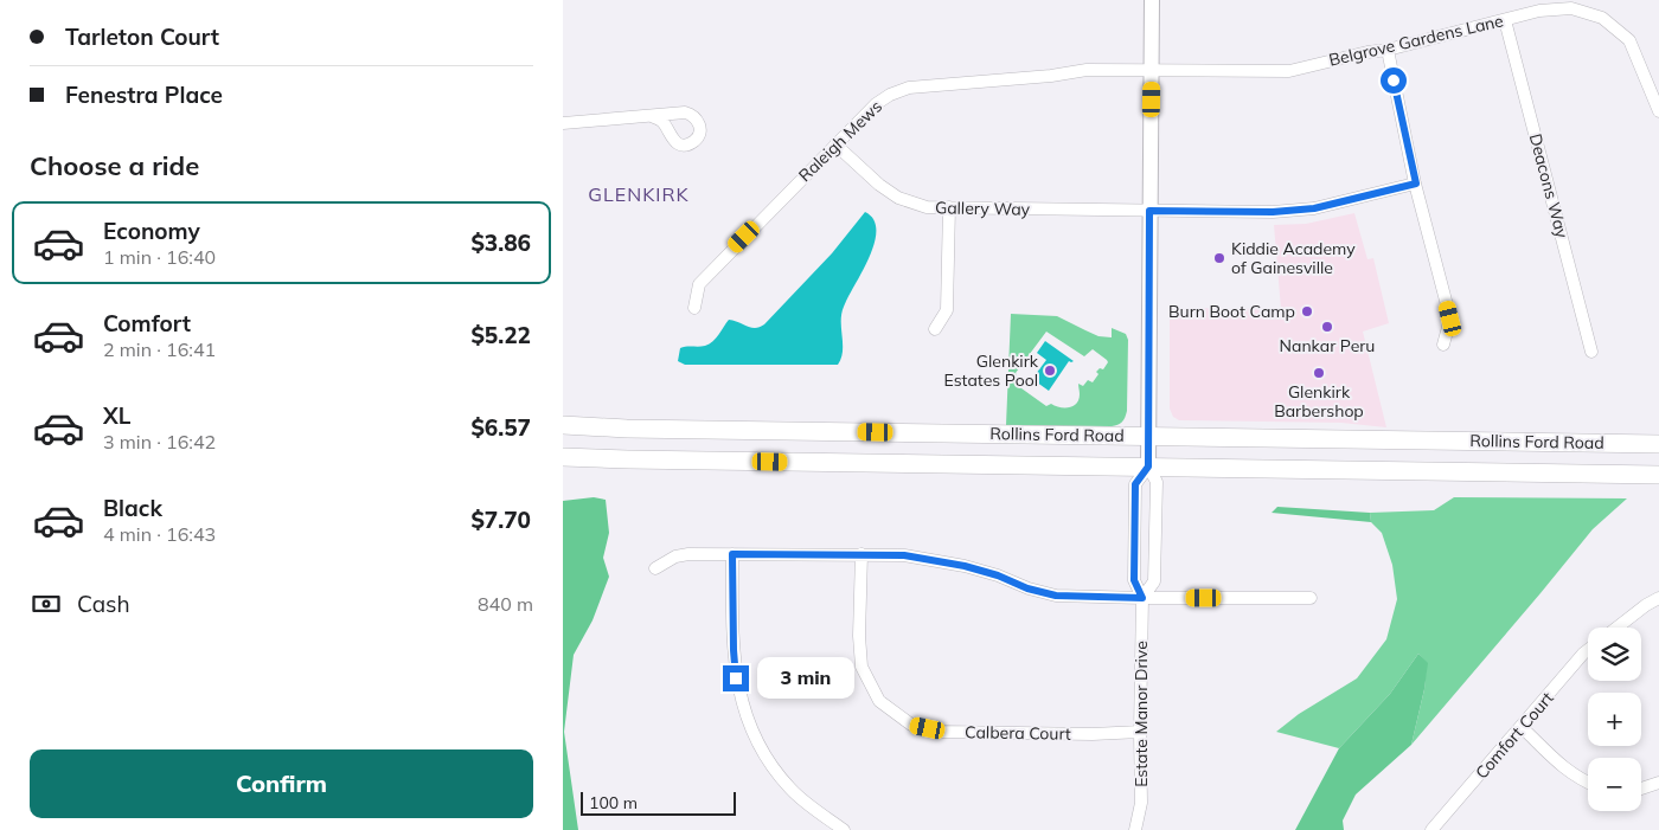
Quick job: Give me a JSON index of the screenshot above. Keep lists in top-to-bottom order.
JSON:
{
  "streets": {
    "main road": ["Rollins Ford Road"],
    "street": [
      "Belgrove Gardens Lane",
      "Raleigh Mews",
      "Deacons Way",
      "Gallery Way",
      "Estate Manor Drive",
      "Calbera Court",
      "Comfort Court"
    ]
  },
  "crossings": [
    ["Belgrove Gardens Lane", "Raleigh Mews"],
    ["Belgrove Gardens Lane", "Deacons Way"],
    ["Belgrove Gardens Lane", "Estate Manor Drive"],
    ["Raleigh Mews", "Gallery Way"],
    ["Raleigh Mews", "Estate Manor Drive"],
    ["Gallery Way", "Estate Manor Drive"],
    ["Rollins Ford Road", "Estate Manor Drive"],
    ["Estate Manor Drive", "Calbera Court"]
  ],
  "districts": ["GLENKIRK"],
  "places": [
    "Kiddie Academy of Gainesville",
    "Burn Boot Camp",
    "Nankar Peru",
    "Glenkirk Estates Pool",
    "Glenkirk Barbershop"
  ],
  "scale_bar": "100 m",
  "page": {
    "banner": ["Tarleton Court", "Fenestra Place"],
    "heading": "Choose a ride",
    "list": [
      {
        "name": "Economy",
        "note": "1 min · 16:40",
        "value": "$3.86"
      },
      {
        "name": "Comfort",
        "note": "2 min · 16:41",
        "value": "$5.22"
      },
      {
        "name": "XL",
        "note": "3 min · 16:42",
        "value": "$6.57"
      },
      {
        "name": "Black",
        "note": "4 min · 16:43",
        "value": "$7.70"
      }
    ],
    "pay": ["Cash", "840 m"],
    "map_buttons": ["+", "−"],
    "bubble": "3 min",
    "buttons": "Confirm",
    "scale": "100 m"
  }
}
